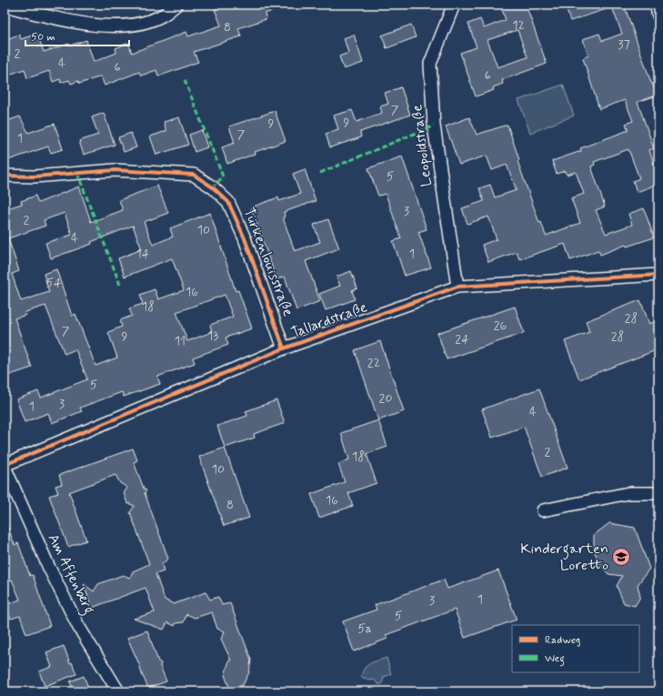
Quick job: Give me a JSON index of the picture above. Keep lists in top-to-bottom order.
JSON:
{
  "streets": {
    "street": [
      "Leopoldstraße",
      "Türkenlouisstraße",
      "Tallardstraße",
      "Am Affenberg"
    ]
  },
  "crossings": [
    ["Leopoldstraße", "Tallardstraße"],
    ["Türkenlouisstraße", "Tallardstraße"],
    ["Tallardstraße", "Am Affenberg"]
  ],
  "places": {
    "school or university": ["Kindergarten Loretto"]
  },
  "house_numbers": [
    "12",
    "8",
    "37",
    "2",
    "4",
    "6",
    "6",
    "7",
    "9",
    "9",
    "7",
    "1",
    "5",
    "3",
    "2",
    "10",
    "4",
    "14",
    "1",
    "54",
    "16",
    "18",
    "28",
    "26",
    "7",
    "13",
    "9",
    "28",
    "24",
    "11",
    "22",
    "5",
    "20",
    "3",
    "1",
    "4",
    "2",
    "18",
    "10",
    "16",
    "8",
    "1",
    "3",
    "5",
    "5a"
  ],
  "legend": ["Radweg", "Weg"],
  "scale_bar": "50 m"
}
